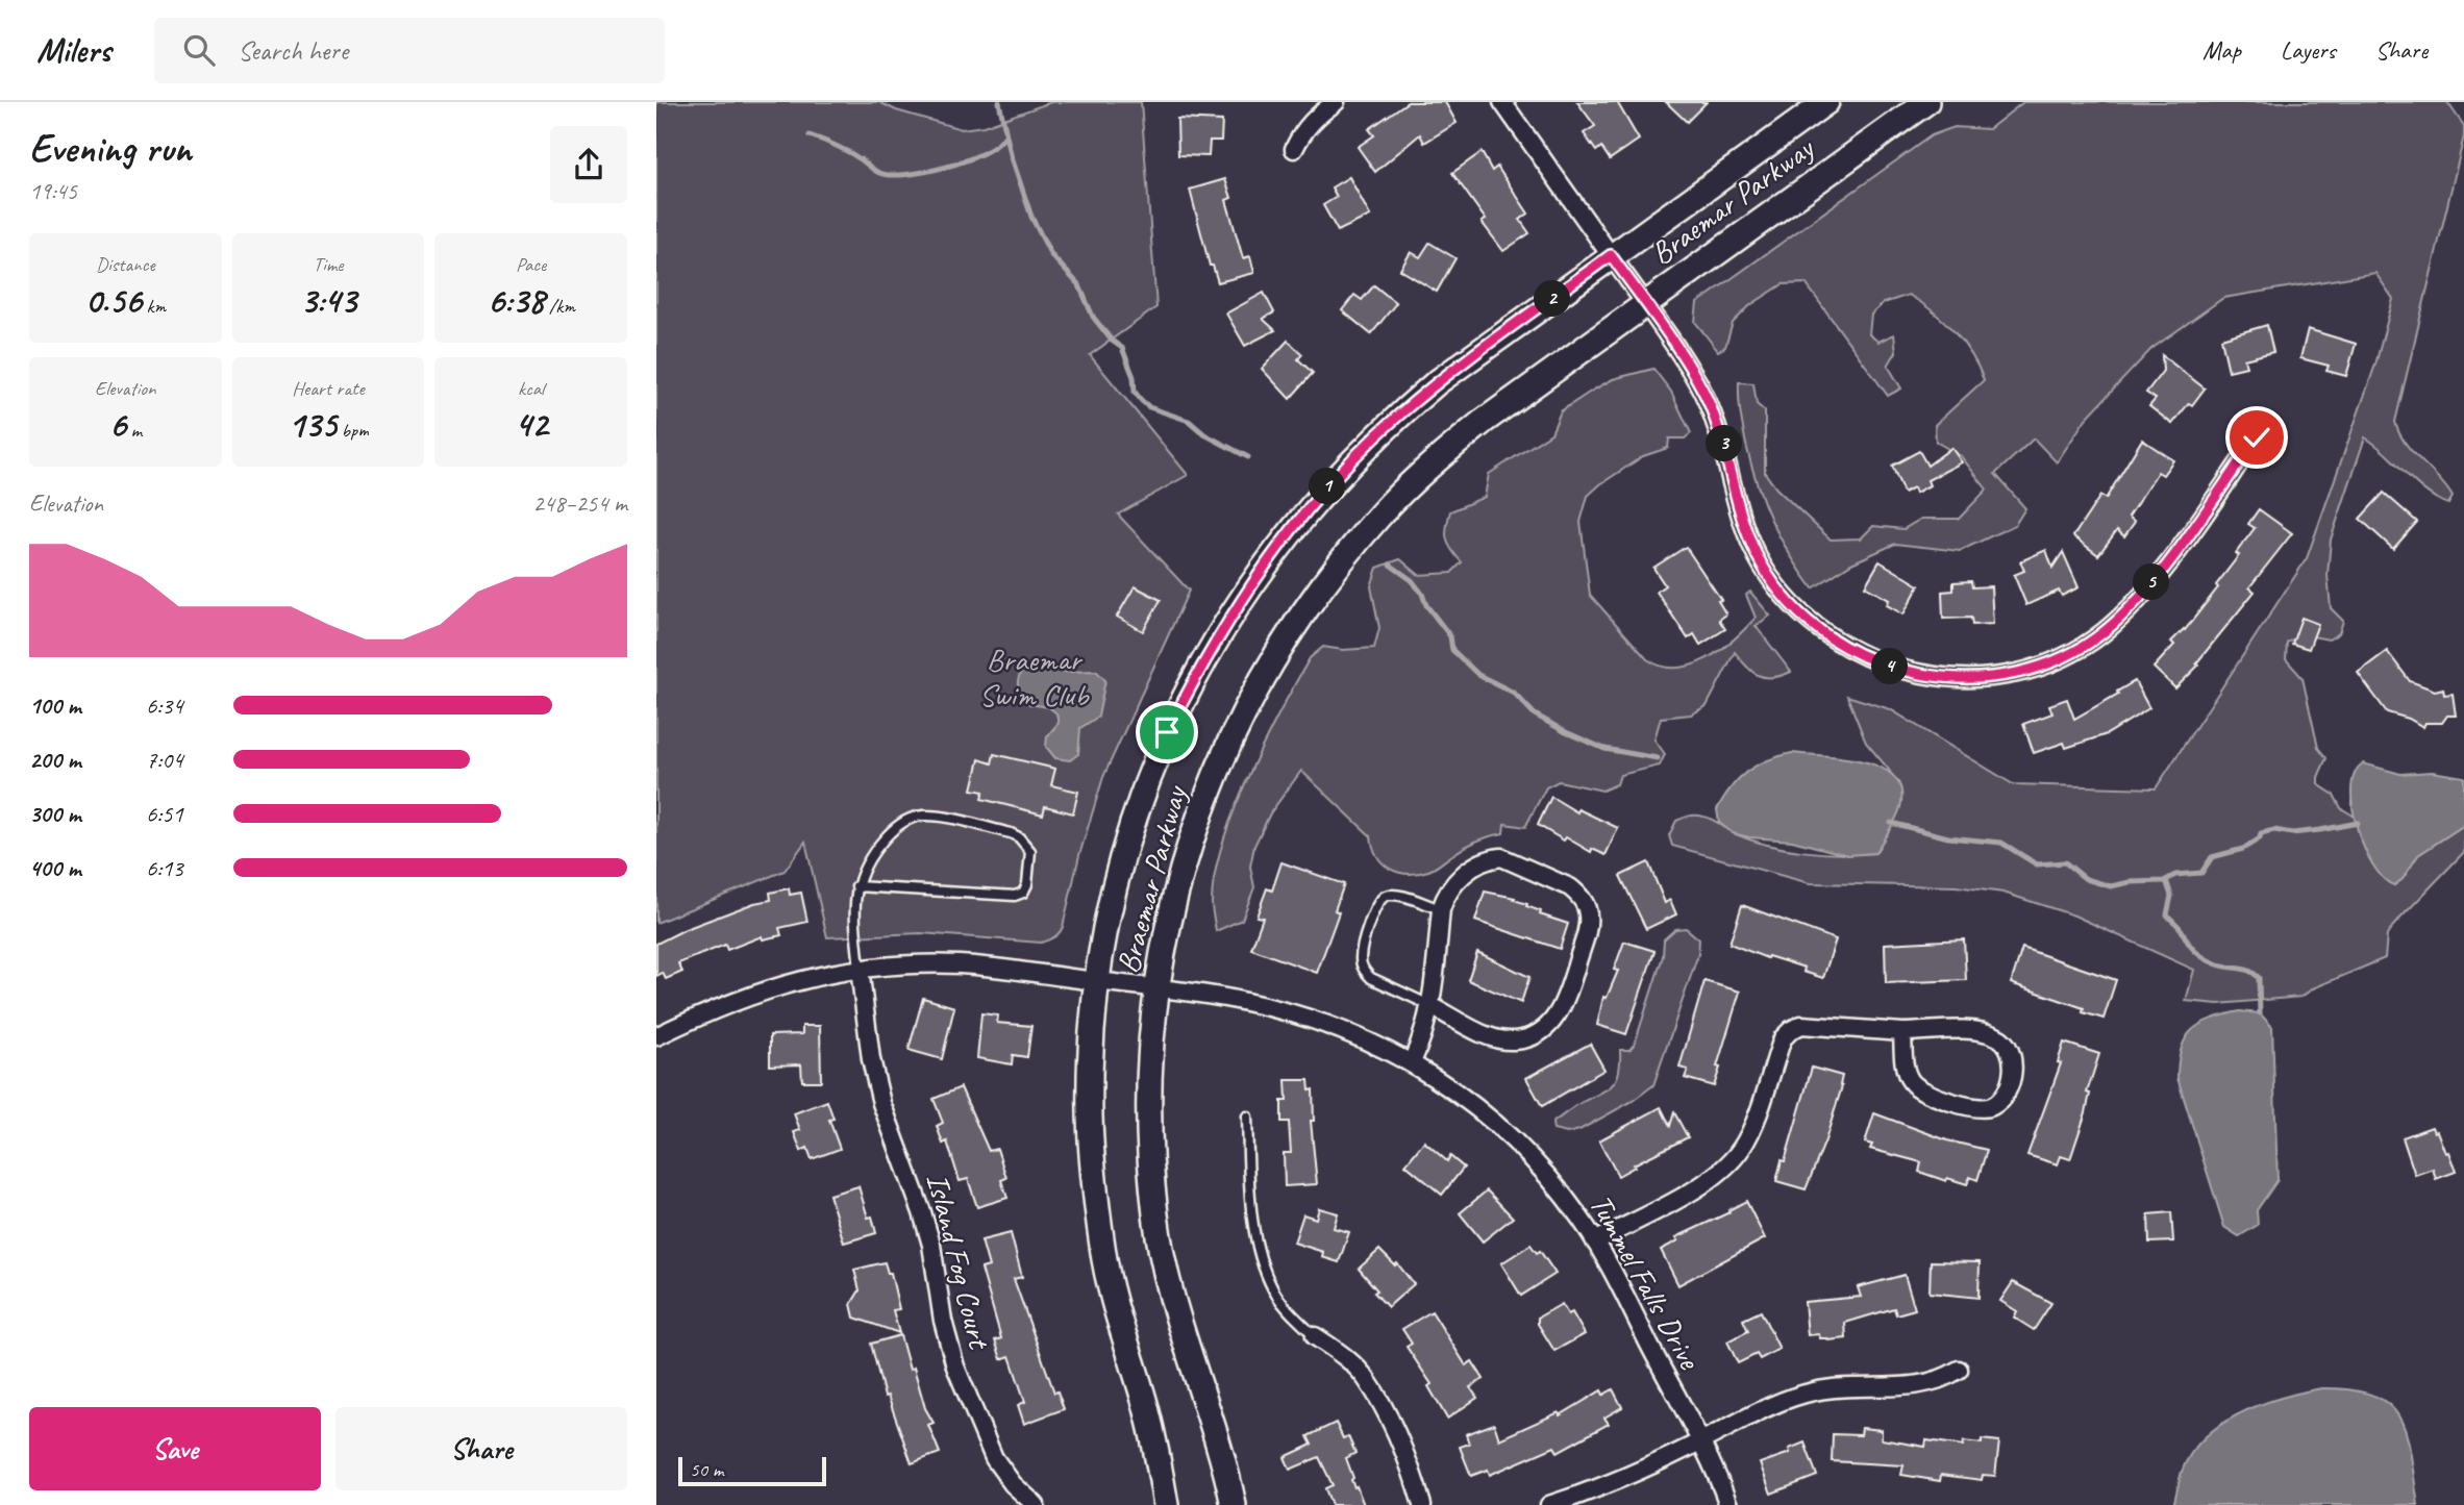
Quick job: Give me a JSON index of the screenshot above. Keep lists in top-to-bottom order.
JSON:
{
  "streets": {
    "street": ["Braemar Parkway", "Island Fog Court", "Tummel Falls Drive"]
  },
  "crossings": [
    ["Braemar Parkway", "Tummel Falls Drive"],
    ["Island Fog Court", "Tummel Falls Drive"]
  ],
  "parks": ["Braemar Swim Club"],
  "scale_bar": "50 m",
  "page": {
    "header": "Milers",
    "search": "Search here",
    "nav": ["Map", "Layers", "Share"],
    "heading": ["Evening run", "19:45"],
    "stats": [
      ["Distance", "0.56 km"],
      ["Time", "3:43"],
      ["Pace", "6:38 /km"],
      ["Elevation", "6 m"],
      ["Heart rate", "135 bpm"],
      ["kcal", "42"]
    ],
    "pins": [
      "2",
      "3",
      "1",
      "5",
      "4"
    ],
    "chart": ["Elevation", "248–254 m"],
    "list": [
      {
        "name": "100 m",
        "note": "6:34"
      },
      {
        "name": "200 m",
        "note": "7:04"
      },
      {
        "name": "300 m",
        "note": "6:51"
      },
      {
        "name": "400 m",
        "note": "6:13"
      }
    ],
    "buttons": ["Save", "Share"],
    "scale": "50 m"
  }
}
